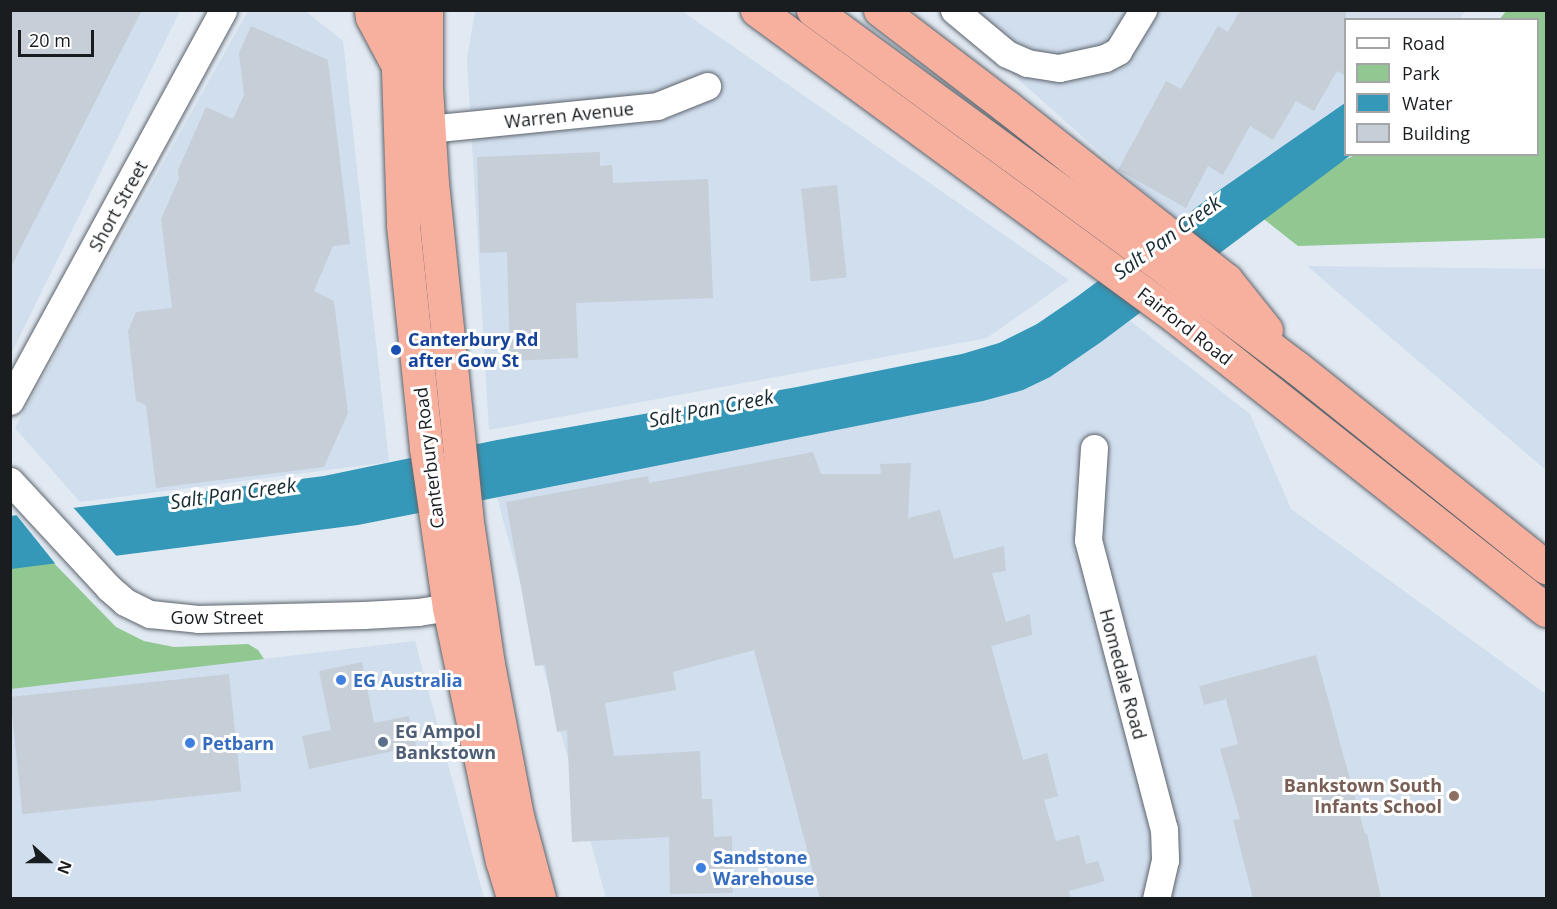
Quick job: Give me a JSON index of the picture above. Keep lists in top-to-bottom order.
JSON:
{
  "streets": {
    "highway": ["Fairford Road", "Canterbury Road"],
    "street": [
      "Warren Avenue",
      "Short Street",
      "Gow Street",
      "Homedale Road"
    ]
  },
  "crossings": [
    ["Warren Avenue", "Canterbury Road"],
    ["Canterbury Road", "Gow Street"]
  ],
  "water": ["Salt Pan Creek"],
  "places": [
    "Canterbury Rd after Gow St",
    "EG Australia",
    "EG Ampol Bankstown",
    "Petbarn",
    "Bankstown South Infants School",
    "Sandstone Warehouse"
  ],
  "legend": [
    "Road",
    "Park",
    "Water",
    "Building"
  ],
  "scale_bar": "20 m",
  "north": "right"
}
